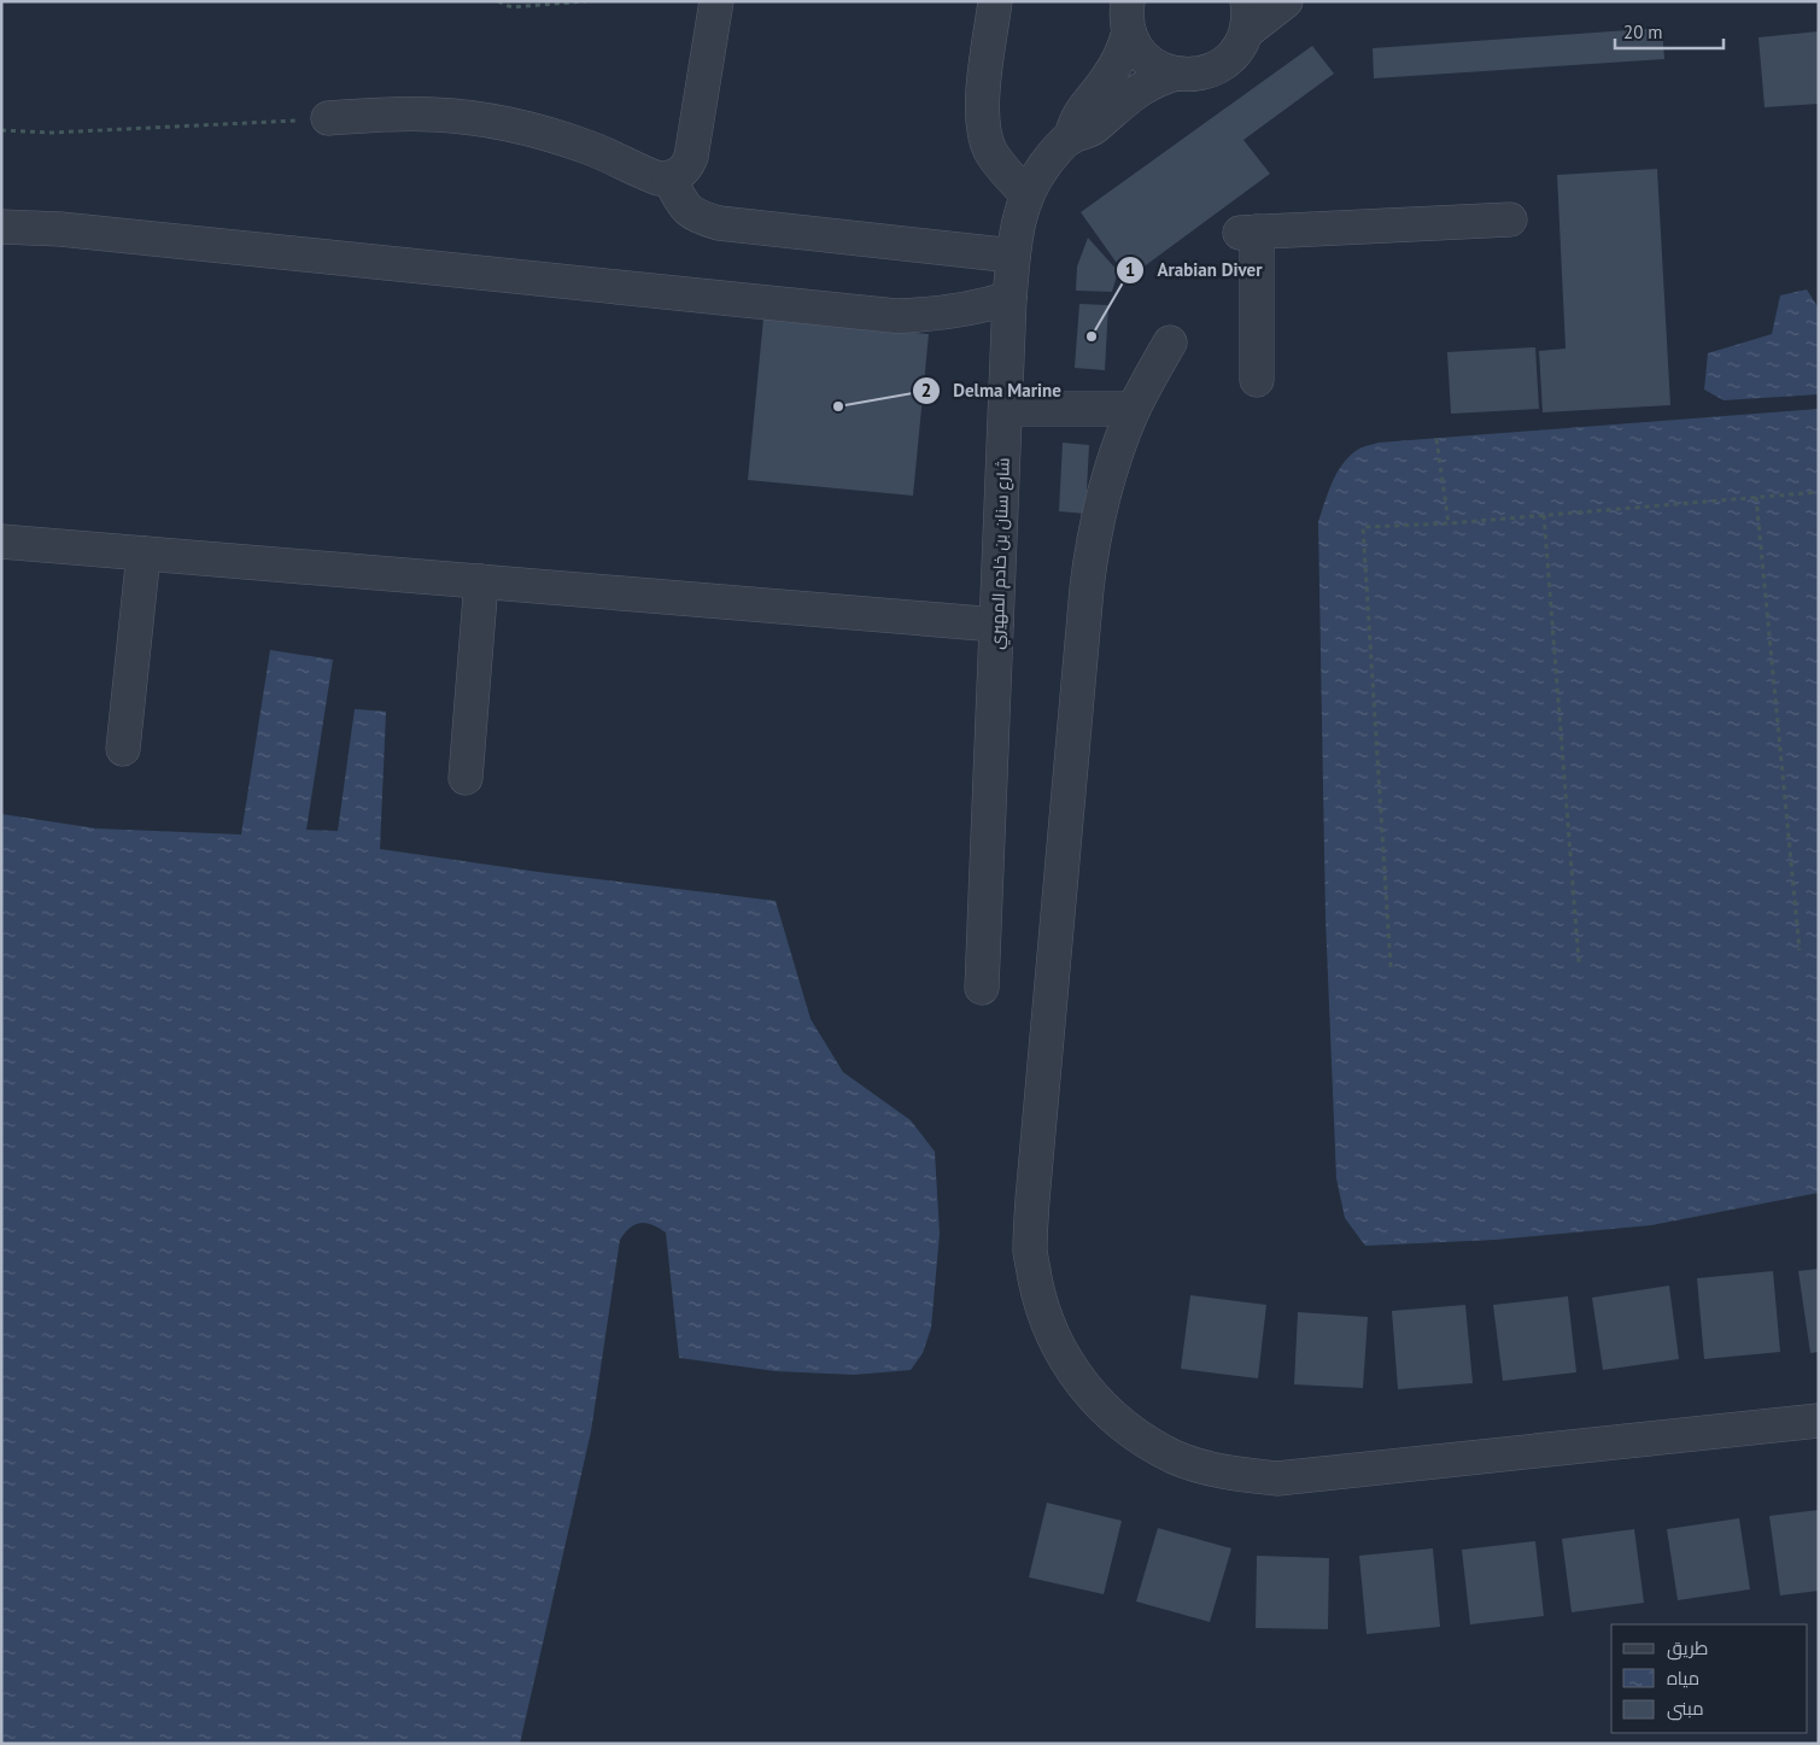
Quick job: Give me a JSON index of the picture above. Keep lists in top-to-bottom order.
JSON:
{
  "streets": {
    "street": ["شارع سنان بن خادم المهيري"]
  },
  "places": ["Arabian Diver", "Delma Marine"],
  "legend": ["طريق", "مياه", "مبنى"],
  "scale_bar": "20 m"
}
